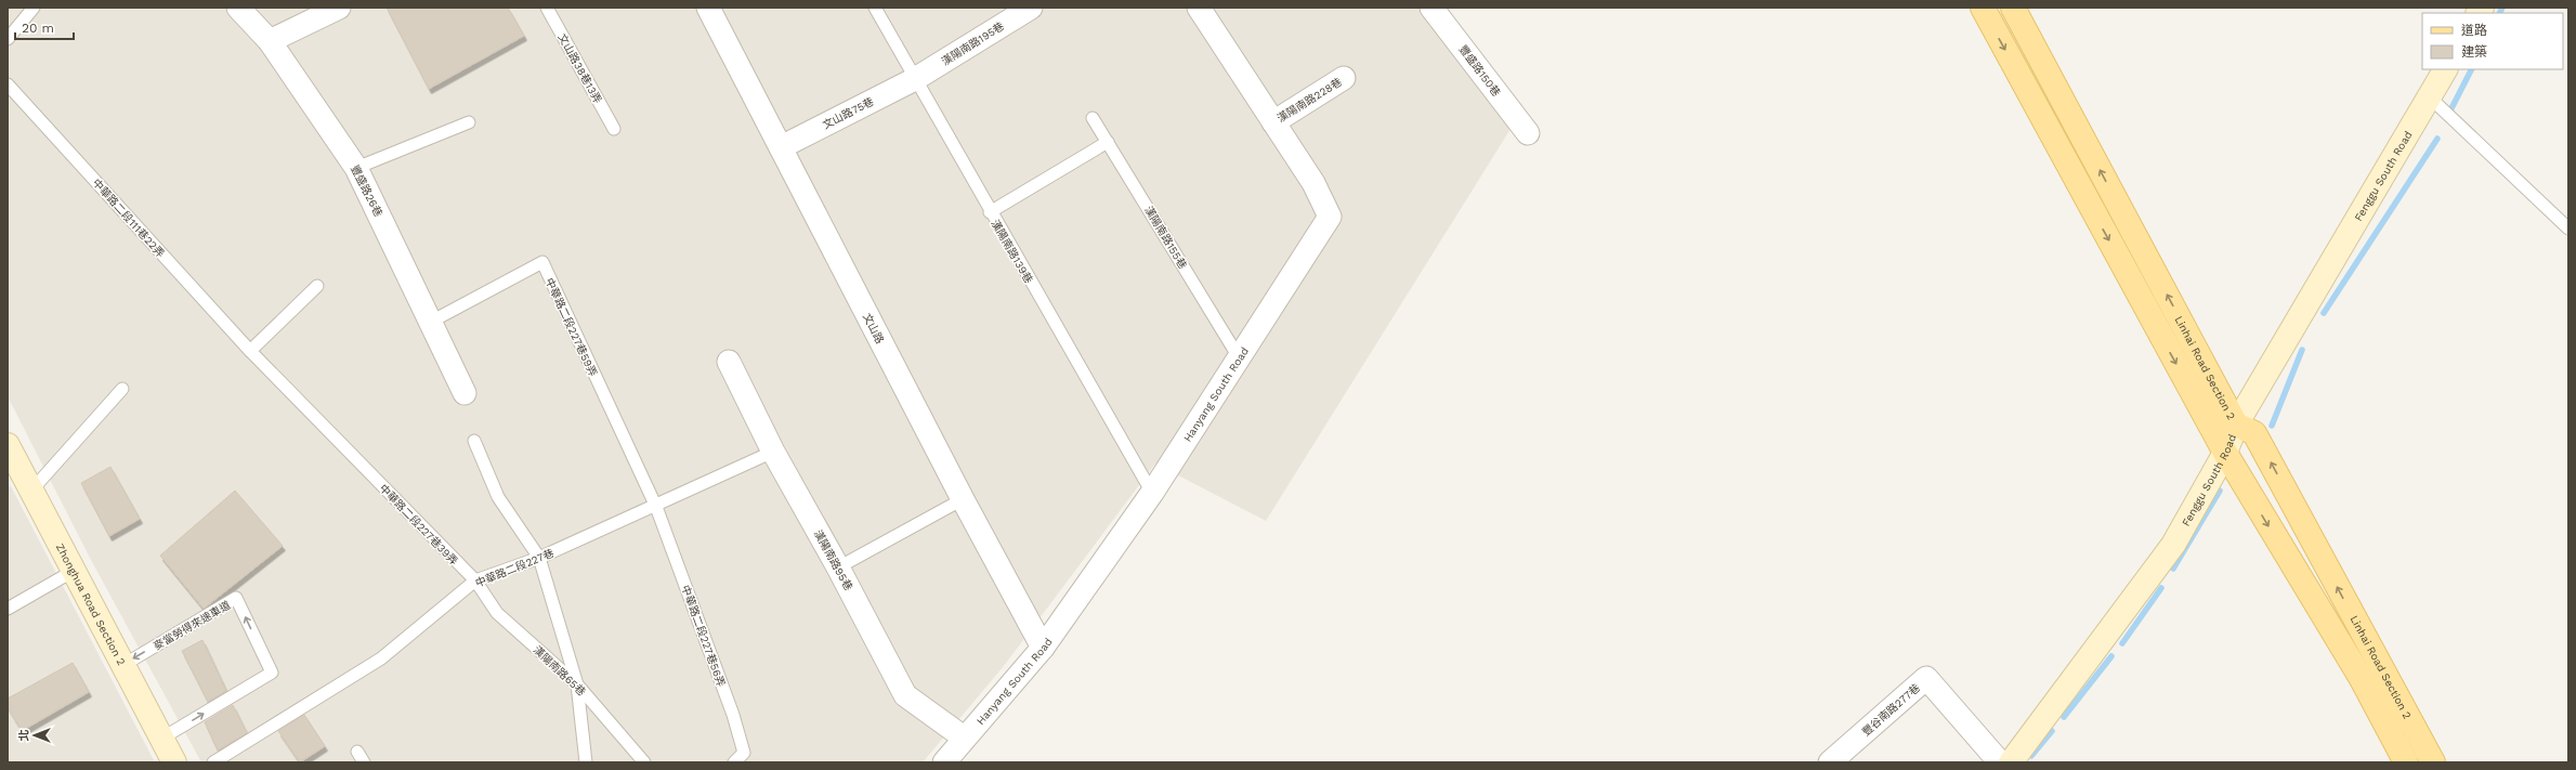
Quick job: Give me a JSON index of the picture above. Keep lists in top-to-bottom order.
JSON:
{
  "streets": {
    "main road": ["Linhai Road Section 2"],
    "street": [
      "漢陽南路195巷",
      "豐盛路150巷",
      "漢陽南路228巷",
      "文山路75巷",
      "Fenggu South Road",
      "豐盛路26巷",
      "文山路",
      "Hanyang South Road",
      "漢陽南路95巷",
      "Zhonghua Road Section 2",
      "豐谷南路277巷"
    ],
    "lane": [
      "文山路38巷13弄",
      "中華路二段111巷22弄",
      "漢陽南路155巷",
      "漢陽南路139巷",
      "中華路二段227巷59弄",
      "中華路二段227巷39弄",
      "中華路二段227巷",
      "麥當勞得來速車道",
      "中華路二段227巷56弄",
      "漢陽南路65巷"
    ]
  },
  "crossings": [
    ["漢陽南路195巷", "文山路75巷"],
    ["漢陽南路195巷", "漢陽南路139巷"],
    ["漢陽南路228巷", "Hanyang South Road"],
    ["文山路75巷", "漢陽南路139巷"],
    ["文山路75巷", "文山路"],
    ["Fenggu South Road", "Linhai Road Section 2"],
    ["豐盛路26巷", "中華路二段227巷59弄"],
    ["中華路二段111巷22弄", "中華路二段227巷39弄"],
    ["漢陽南路155巷", "Hanyang South Road"],
    ["漢陽南路139巷", "Hanyang South Road"],
    ["中華路二段227巷59弄", "中華路二段227巷"],
    ["中華路二段227巷59弄", "中華路二段227巷56弄"],
    ["文山路", "Hanyang South Road"],
    ["Hanyang South Road", "漢陽南路95巷"],
    ["中華路二段227巷39弄", "中華路二段227巷"],
    ["中華路二段227巷39弄", "漢陽南路65巷"],
    ["漢陽南路95巷", "中華路二段227巷"],
    ["中華路二段227巷", "中華路二段227巷56弄"],
    ["中華路二段227巷", "漢陽南路65巷"],
    ["Zhonghua Road Section 2", "麥當勞得來速車道"]
  ],
  "legend": ["道路", "建築"],
  "scale_bar": "20 m",
  "north": "left"
}
